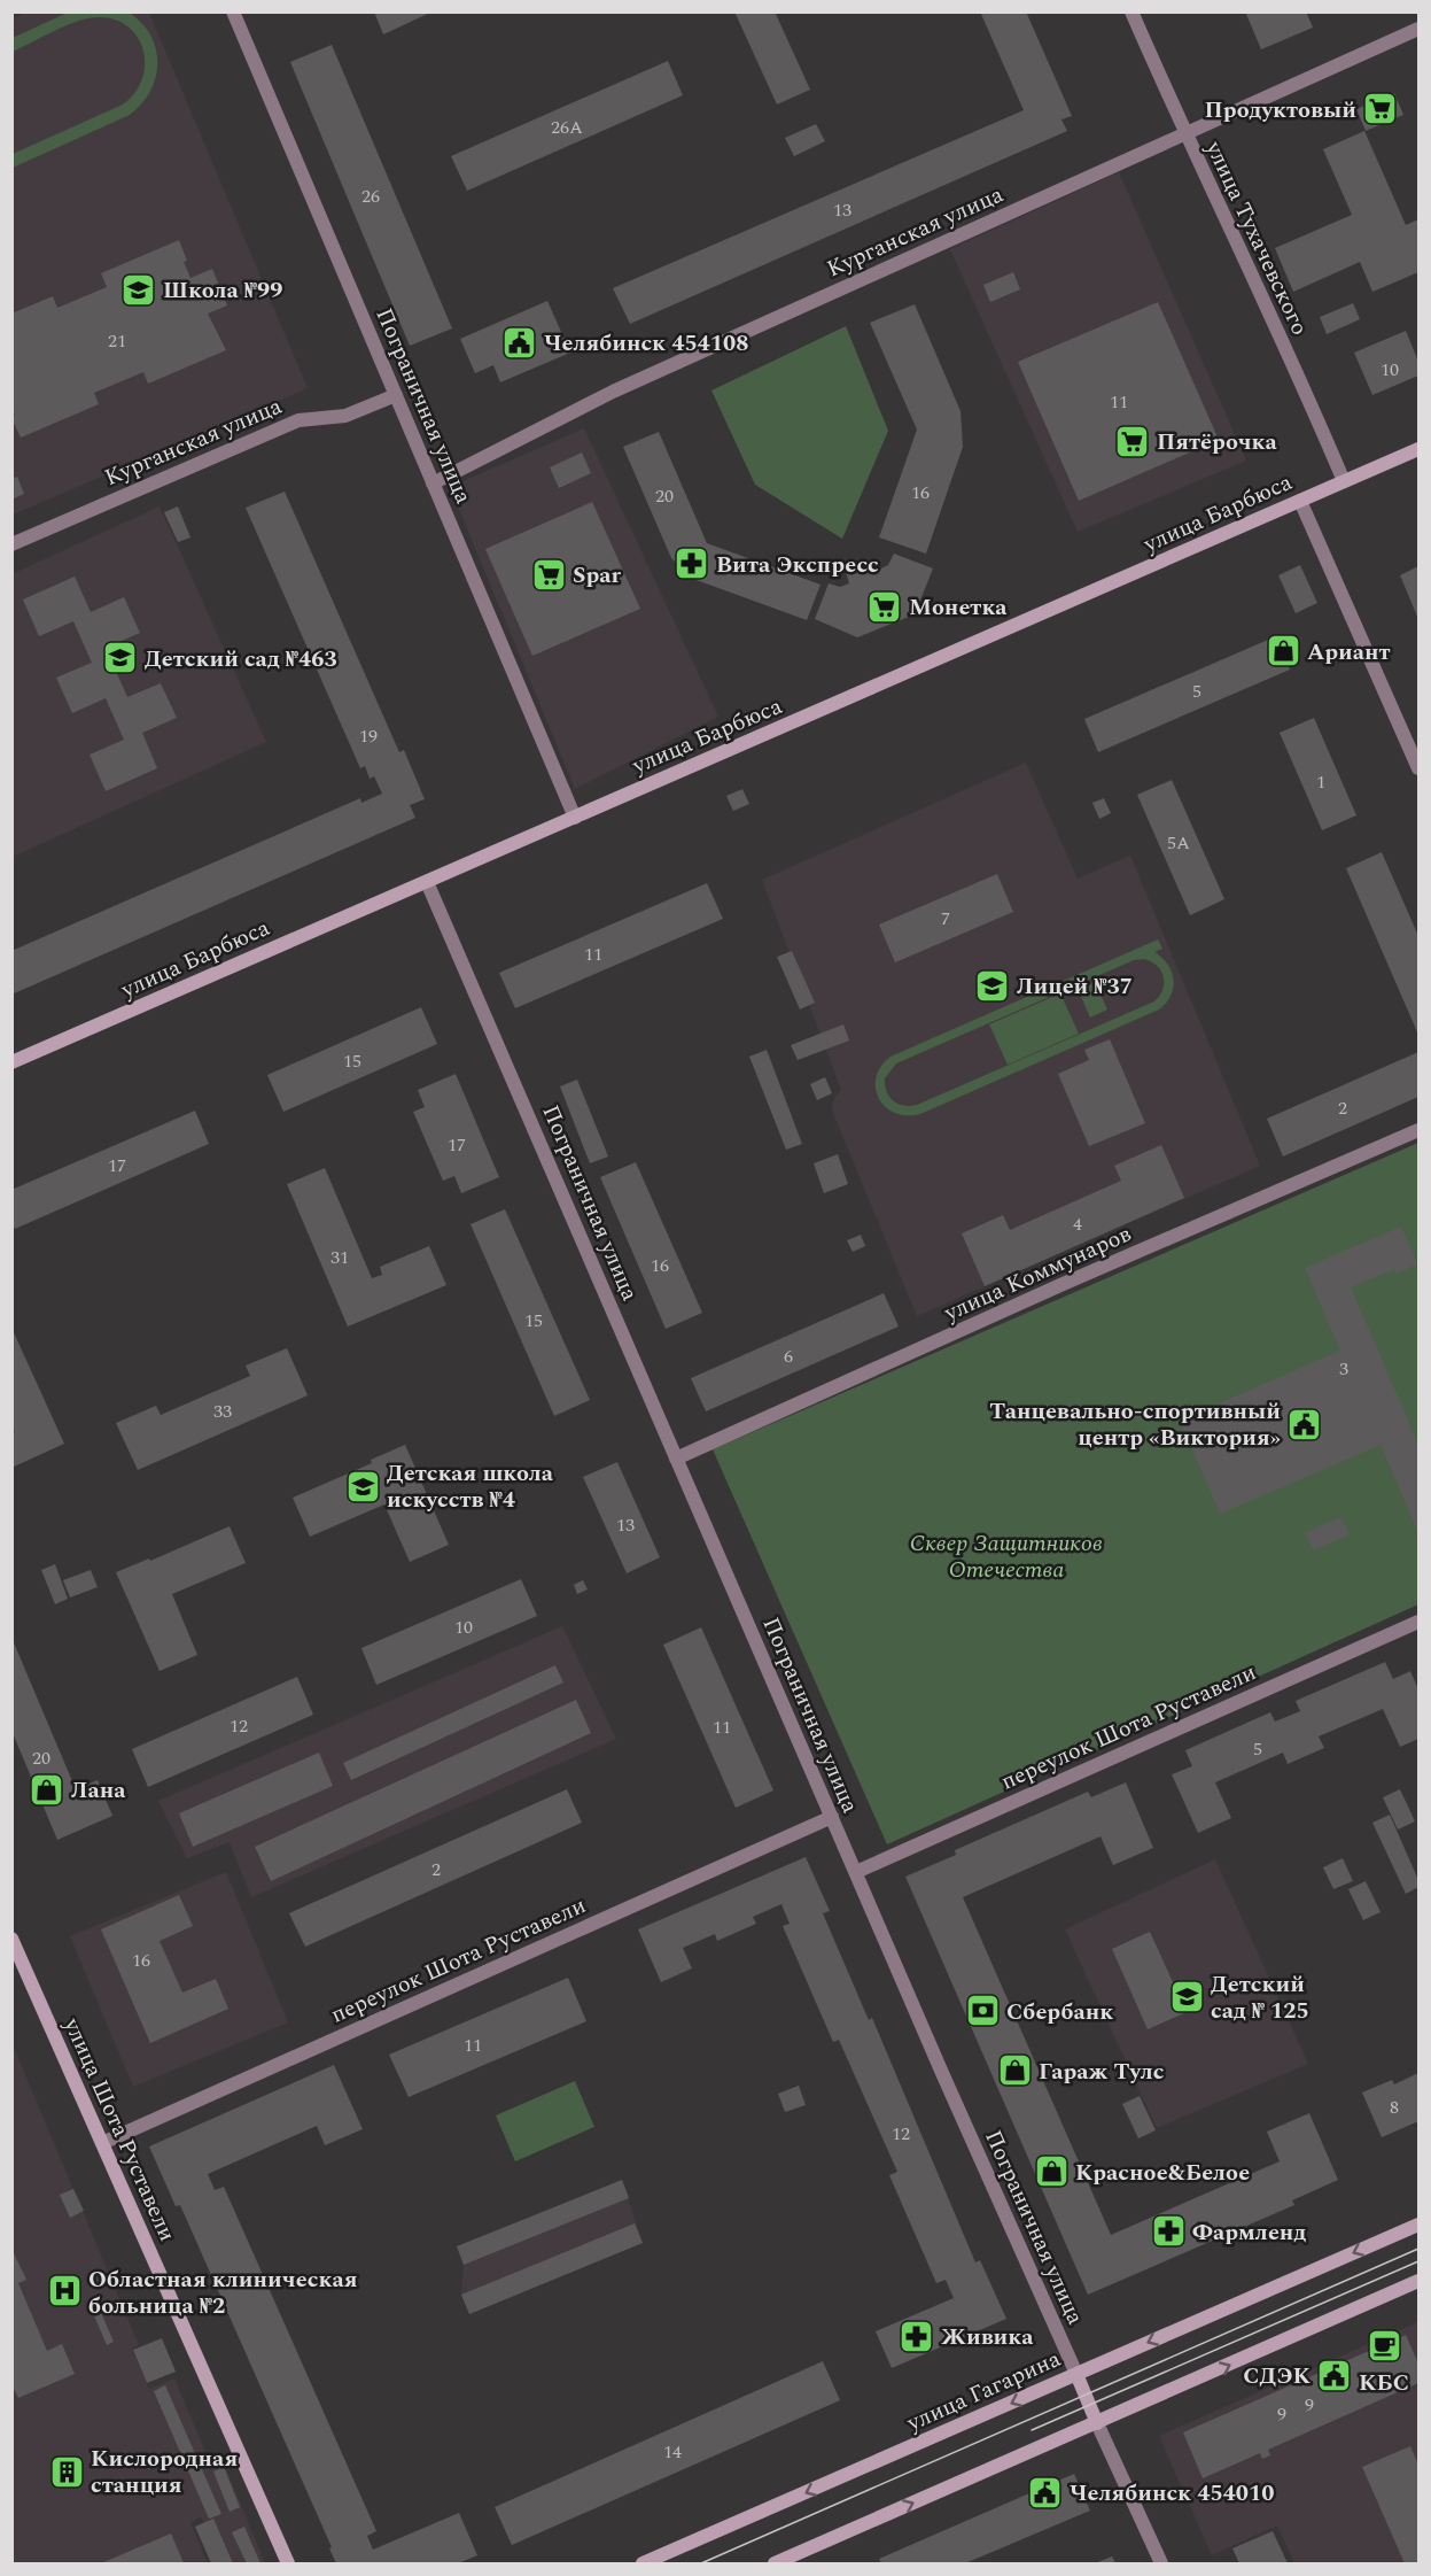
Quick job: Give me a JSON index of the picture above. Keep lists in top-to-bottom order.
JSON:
{
  "streets": {
    "street": [
      "Курганская улица",
      "улица Тухачевского",
      "Пограничная улица",
      "улица Барбюса",
      "улица Коммунаров",
      "переулок Шота Руставели",
      "улица Шота Руставели",
      "улица Гагарина"
    ]
  },
  "crossings": [
    ["Курганская улица", "улица Тухачевского"],
    ["Курганская улица", "Пограничная улица"],
    ["улица Тухачевского", "улица Барбюса"],
    ["Пограничная улица", "улица Барбюса"],
    ["Пограничная улица", "улица Коммунаров"],
    ["Пограничная улица", "переулок Шота Руставели"],
    ["Пограничная улица", "улица Гагарина"],
    ["переулок Шота Руставели", "улица Шота Руставели"]
  ],
  "parks": ["Сквер Защитников Отечества"],
  "places": {
    "supermarket": [
      "Продуктовый",
      "Пятёрочка",
      "Spar",
      "Монетка"
    ],
    "school or university": [
      "Школа №99",
      "Детский сад №463",
      "Лицей №37",
      "Детская школа искусств №4",
      "Детский сад № 125"
    ],
    "public building": [
      "Челябинск 454108",
      "Танцевально-спортивный центр «Виктория»",
      "СДЭК",
      "Челябинск 454010"
    ],
    "pharmacy": ["Вита Экспресс", "Фармленд", "Живика"],
    "shop": [
      "Ариант",
      "Лана",
      "Гараж Тулс",
      "Красное&Белое"
    ],
    "bank": ["Сбербанк"],
    "hospital": ["Областная клиническая больница №2"],
    "cafe": ["КБС"],
    "building": ["Кислородная станция"]
  },
  "house_numbers": [
    "26А",
    "26",
    "13",
    "21",
    "10",
    "11",
    "16",
    "20",
    "5",
    "19",
    "1",
    "5А",
    "7",
    "11",
    "15",
    "2",
    "17",
    "17",
    "4",
    "31",
    "16",
    "15",
    "6",
    "3",
    "33",
    "13",
    "10",
    "12",
    "11",
    "5",
    "20",
    "2",
    "16",
    "11",
    "8",
    "12",
    "9",
    "9",
    "14"
  ]
}
